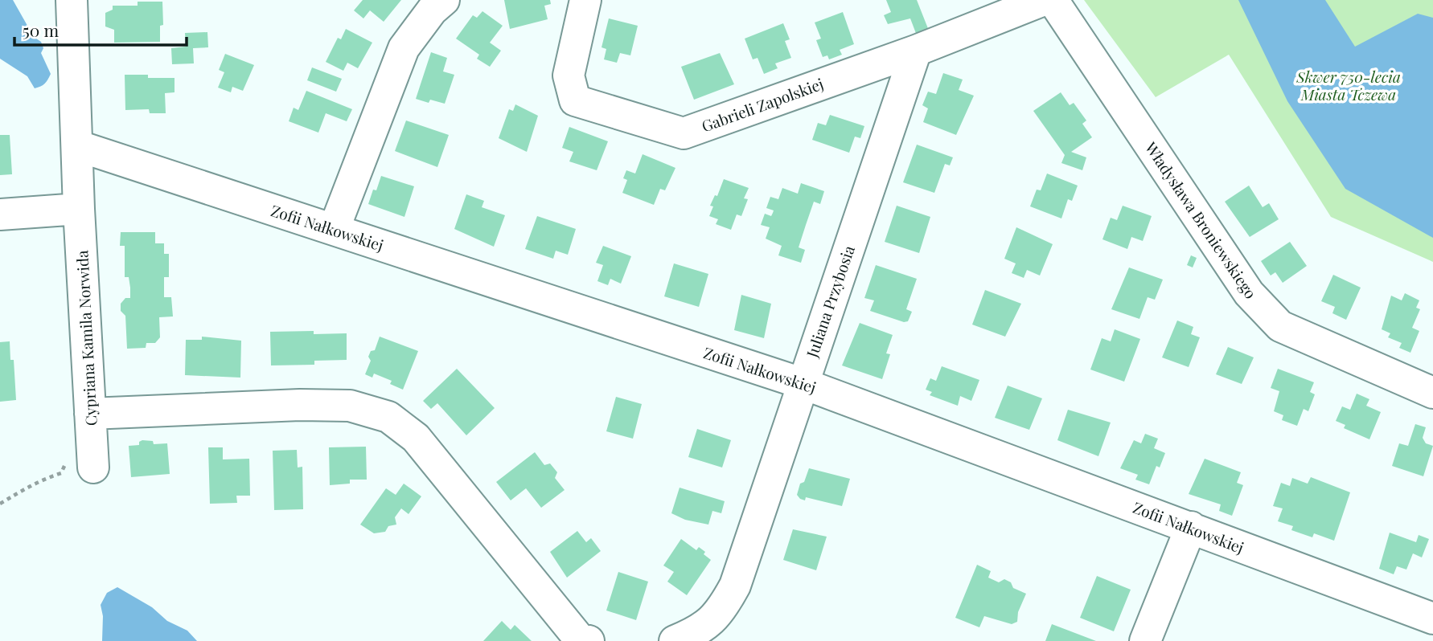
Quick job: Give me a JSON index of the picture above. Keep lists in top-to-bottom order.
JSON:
{
  "streets": {
    "street": [
      "Gabrieli Zapolskiej",
      "Władysława Broniewskiego",
      "Zofii Nałkowskiej",
      "Juliana Przybosia",
      "Cypriana Kamila Norwida"
    ]
  },
  "crossings": [
    ["Gabrieli Zapolskiej", "Juliana Przybosia"],
    ["Zofii Nałkowskiej", "Juliana Przybosia"],
    ["Zofii Nałkowskiej", "Cypriana Kamila Norwida"]
  ],
  "parks": ["Skwer 750-lecia Miasta Tczewa"],
  "scale_bar": "50 m"
}
